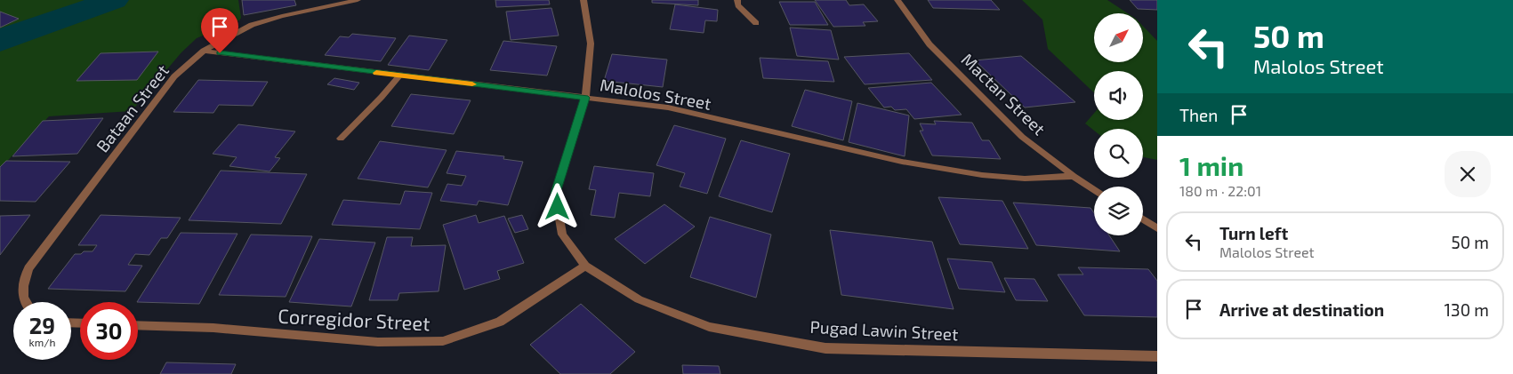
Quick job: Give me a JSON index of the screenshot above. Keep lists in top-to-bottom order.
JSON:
{
  "streets": {
    "street": [
      "Malolos Street",
      "Mactan Street",
      "Bataan Street",
      "Corregidor Street",
      "Pugad Lawin Street"
    ]
  },
  "crossings": [
    ["Malolos Street", "Mactan Street"],
    ["Malolos Street", "Bataan Street"],
    ["Malolos Street", "Pugad Lawin Street"],
    ["Corregidor Street", "Pugad Lawin Street"]
  ],
  "north": "top right",
  "page": {
    "turn": ["50 m", "Malolos Street"],
    "then": "Then",
    "heading": ["1 min", "180 m · 22:01"],
    "list": [
      {
        "name": "Turn left",
        "note": "Malolos Street",
        "value": "50 m"
      },
      {
        "name": "Arrive at destination",
        "value": "130 m"
      }
    ],
    "speed": "29 km/h",
    "limit": "30"
  }
}
